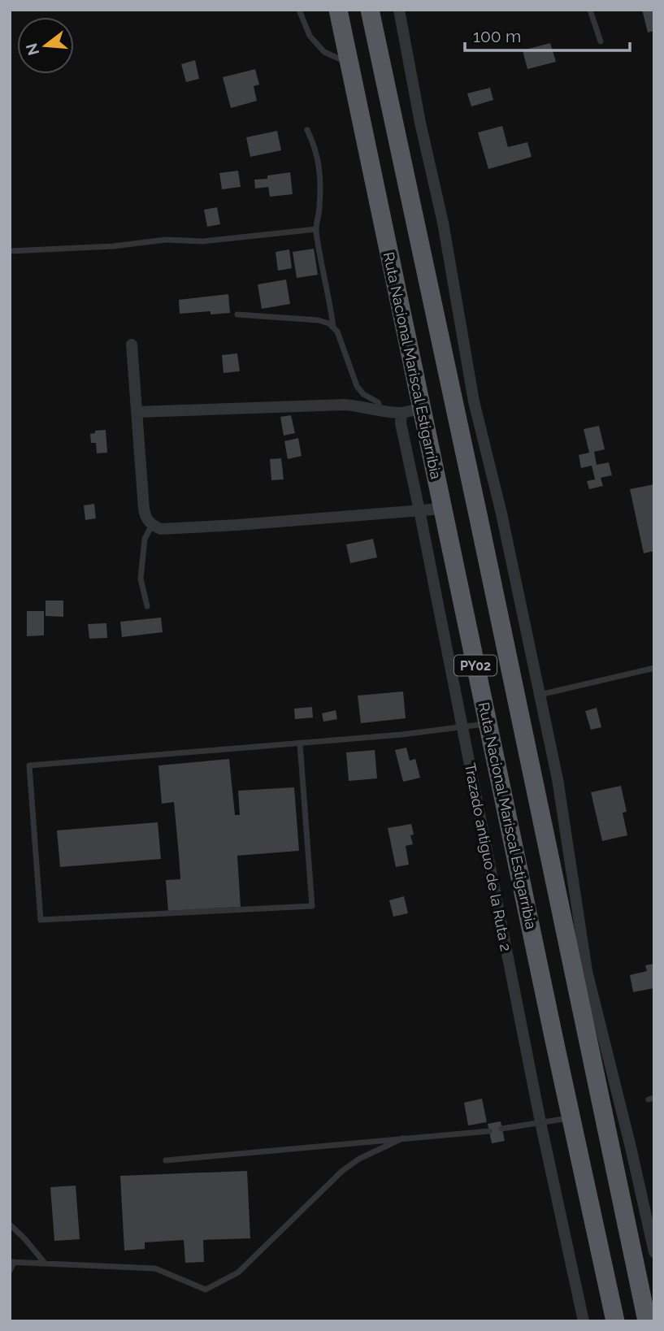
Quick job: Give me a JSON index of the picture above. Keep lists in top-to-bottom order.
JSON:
{
  "streets": {
    "highway": ["Ruta Nacional Mariscal Estigarribia", "PY02"],
    "street": ["Trazado antiguo de la Ruta 2"]
  },
  "scale_bar": "100 m",
  "north": "left"
}
